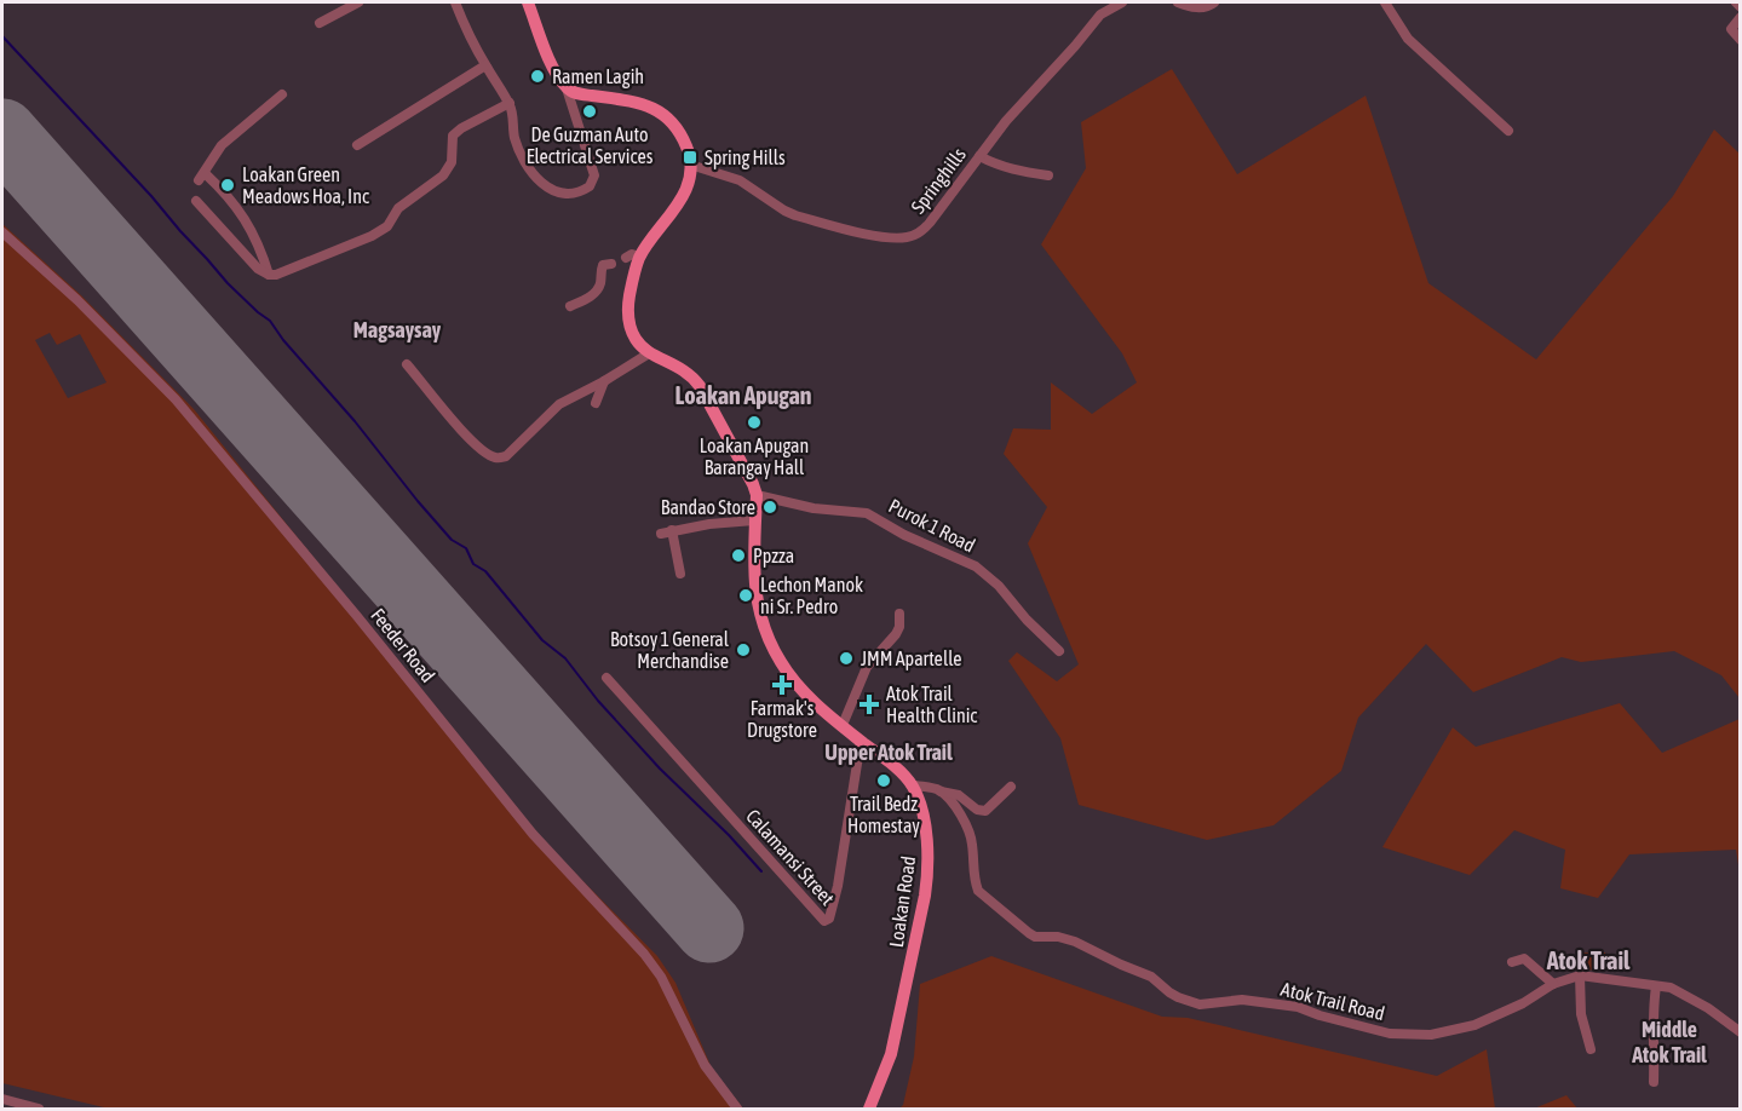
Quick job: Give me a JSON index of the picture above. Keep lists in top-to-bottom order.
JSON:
{
  "streets": {
    "main road": ["Loakan Road"],
    "street": [
      "Springhills",
      "Purok 1 Road",
      "Feeder Road",
      "Calamansi Street",
      "Atok Trail Road"
    ]
  },
  "crossings": [
    ["Purok 1 Road", "Loakan Road"],
    ["Calamansi Street", "Loakan Road"]
  ],
  "districts": [
    "Magsaysay",
    "Loakan Apugan",
    "Upper Atok Trail",
    "Atok Trail",
    "Middle Atok Trail"
  ],
  "places": {
    "other": [
      "Ramen Lagih",
      "De Guzman Auto Electrical Services",
      "Loakan Green Meadows Hoa, Inc",
      "Loakan Apugan Barangay Hall",
      "Bandao Store",
      "Ppzza",
      "Lechon Manok ni Sr. Pedro",
      "Botsoy 1 General Merchandise",
      "JMM Apartelle",
      "Trail Bedz Homestay"
    ],
    "transit": ["Spring Hills"],
    "health": ["Farmak's Drugstore", "Atok Trail Health Clinic"]
  }
}
